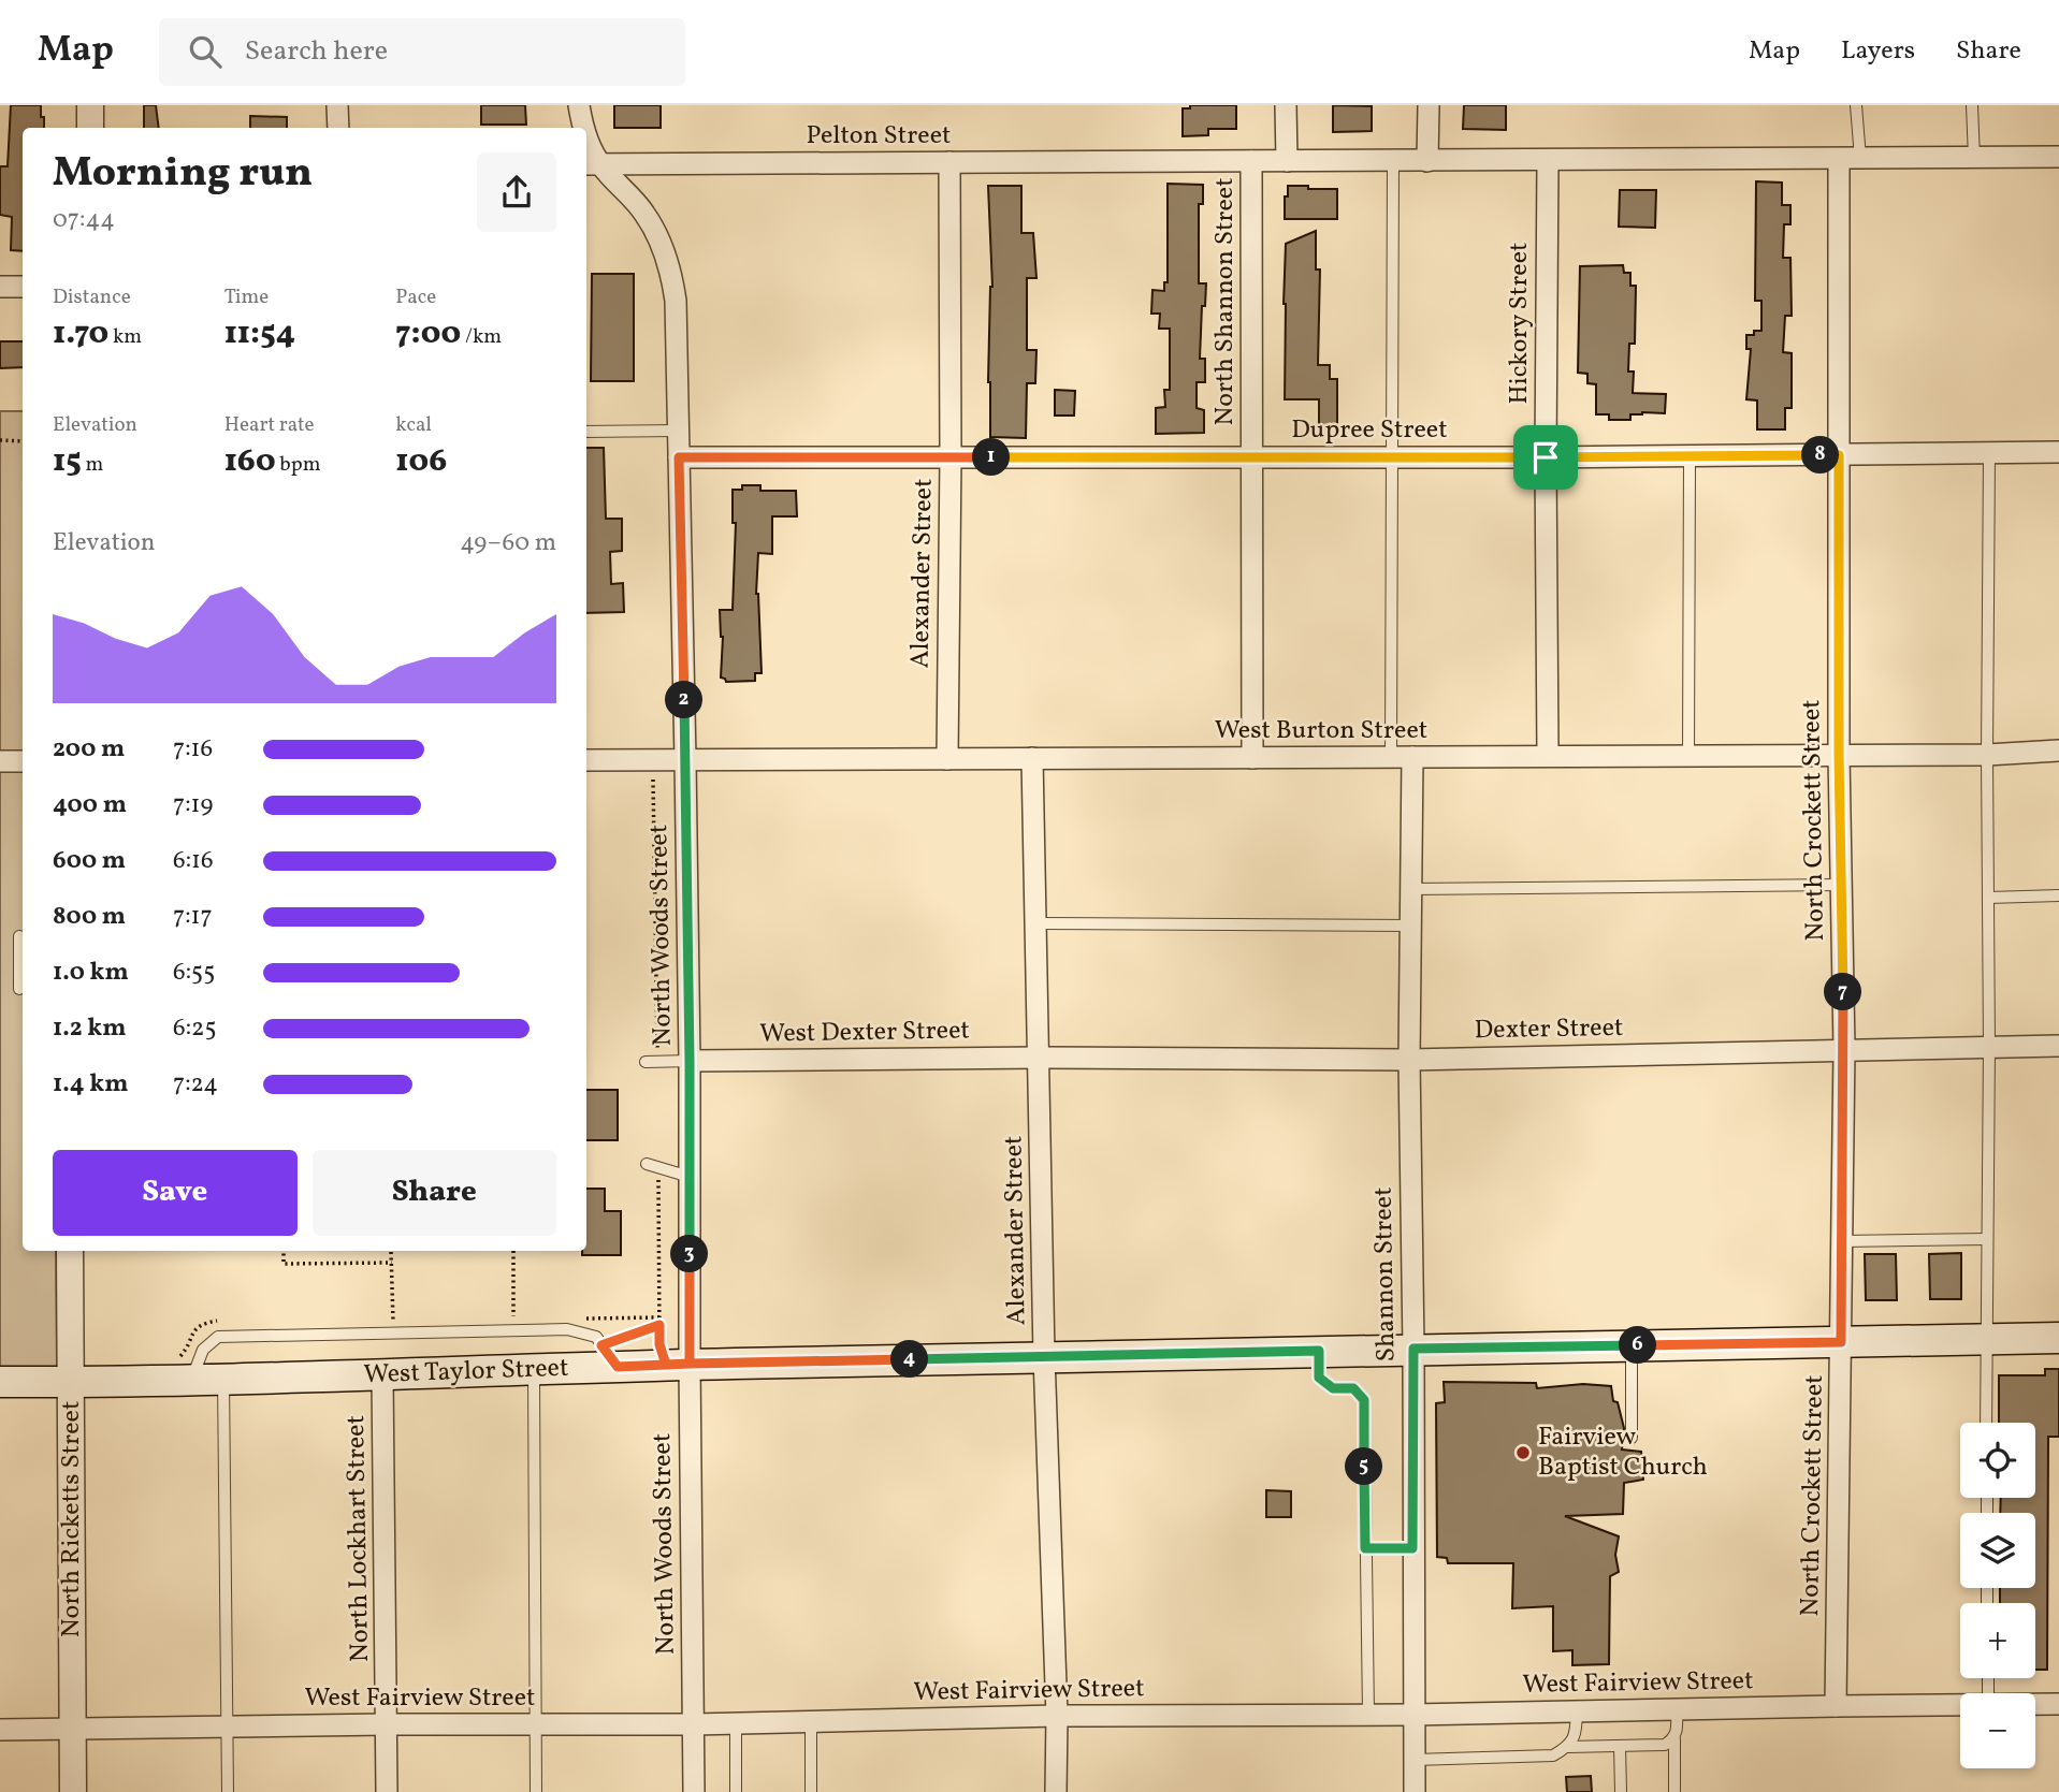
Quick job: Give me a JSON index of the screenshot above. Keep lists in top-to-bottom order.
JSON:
{
  "streets": {
    "main road": ["West Taylor Street"],
    "street": [
      "Pelton Street",
      "North Shannon Street",
      "Hickory Street",
      "Dupree Street",
      "Alexander Street",
      "West Burton Street",
      "North Crockett Street",
      "North Woods Street",
      "Dexter Street",
      "West Dexter Street",
      "Shannon Street",
      "North Ricketts Street",
      "North Lockhart Street",
      "West Fairview Street"
    ]
  },
  "crossings": [
    ["Pelton Street", "North Shannon Street"],
    ["Pelton Street", "Hickory Street"],
    ["Pelton Street", "Alexander Street"],
    ["Pelton Street", "North Crockett Street"],
    ["Pelton Street", "North Woods Street"],
    ["North Shannon Street", "Dupree Street"],
    ["North Shannon Street", "West Burton Street"],
    ["Hickory Street", "Dupree Street"],
    ["Hickory Street", "West Burton Street"],
    ["Dupree Street", "Alexander Street"],
    ["Dupree Street", "North Crockett Street"],
    ["Dupree Street", "North Woods Street"],
    ["Alexander Street", "West Burton Street"],
    ["Alexander Street", "Dexter Street"],
    ["Alexander Street", "West Dexter Street"],
    ["Alexander Street", "West Taylor Street"],
    ["Alexander Street", "West Fairview Street"],
    ["West Burton Street", "North Crockett Street"],
    ["West Burton Street", "North Woods Street"],
    ["West Burton Street", "Shannon Street"],
    ["North Crockett Street", "Dexter Street"],
    ["North Crockett Street", "West Taylor Street"],
    ["North Crockett Street", "West Fairview Street"],
    ["North Woods Street", "West Dexter Street"],
    ["North Woods Street", "West Taylor Street"],
    ["North Woods Street", "West Fairview Street"],
    ["Dexter Street", "West Dexter Street"],
    ["Dexter Street", "Shannon Street"],
    ["Shannon Street", "West Taylor Street"],
    ["Shannon Street", "West Fairview Street"],
    ["West Taylor Street", "North Ricketts Street"],
    ["West Taylor Street", "North Lockhart Street"],
    ["North Ricketts Street", "West Fairview Street"],
    ["North Lockhart Street", "West Fairview Street"]
  ],
  "places": ["Fairview Baptist Church"],
  "page": {
    "header": "Map",
    "search": "Search here",
    "nav": ["Map", "Layers", "Share"],
    "heading": ["Morning run", "07:44"],
    "stats": [
      ["Distance", "1.70 km"],
      ["Time", "11:54"],
      ["Pace", "7:00 /km"],
      ["Elevation", "15 m"],
      ["Heart rate", "160 bpm"],
      ["kcal", "106"]
    ],
    "pins": [
      "8",
      "1",
      "2",
      "7",
      "3",
      "6",
      "4",
      "5"
    ],
    "chart": ["Elevation", "49–60 m"],
    "list": [
      {
        "name": "200 m",
        "note": "7:16"
      },
      {
        "name": "400 m",
        "note": "7:19"
      },
      {
        "name": "600 m",
        "note": "6:16"
      },
      {
        "name": "800 m",
        "note": "7:17"
      },
      {
        "name": "1.0 km",
        "note": "6:55"
      },
      {
        "name": "1.2 km",
        "note": "6:25"
      },
      {
        "name": "1.4 km",
        "note": "7:24"
      }
    ],
    "buttons": ["Save", "Share"],
    "map_buttons": ["+", "−"]
  }
}
